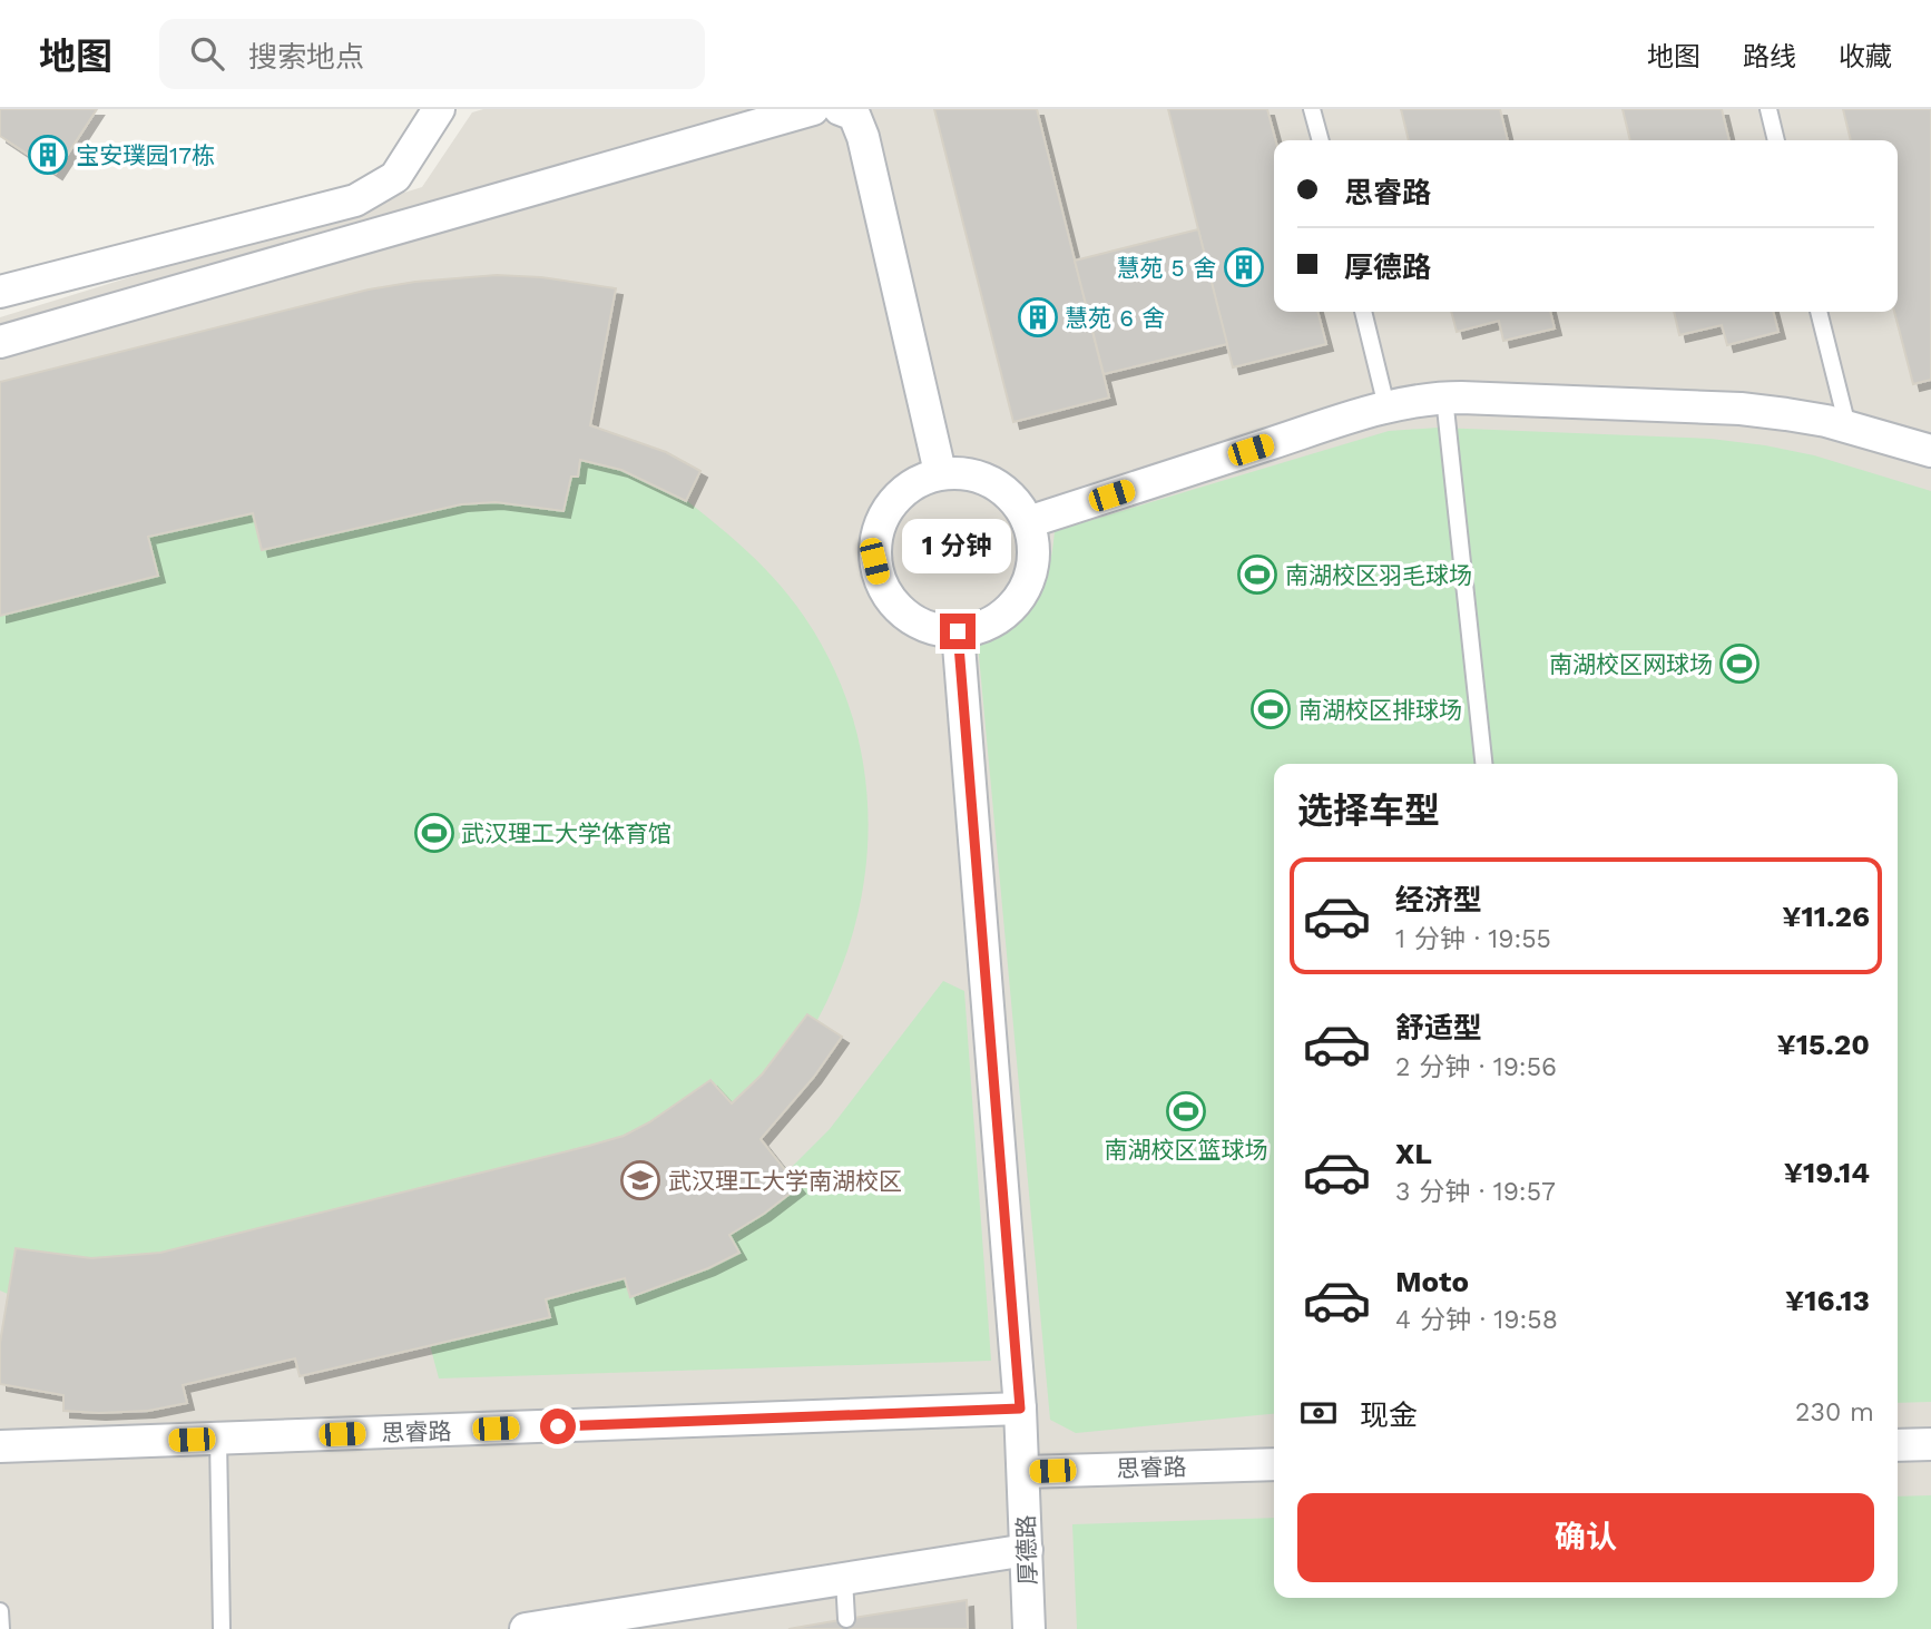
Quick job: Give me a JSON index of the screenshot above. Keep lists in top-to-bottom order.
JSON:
{
  "streets": {
    "street": ["思睿路", "厚德路"]
  },
  "crossings": [
    ["思睿路", "厚德路"]
  ],
  "places": {
    "building": ["宝安璞园17栋", "慧苑 5 舍", "慧苑 6 舍"],
    "sports": [
      "南湖校区羽毛球场",
      "南湖校区网球场",
      "南湖校区排球场",
      "武汉理工大学体育馆",
      "南湖校区篮球场"
    ],
    "school or university": ["武汉理工大学南湖校区"]
  },
  "page": {
    "header": "地图",
    "search": "搜索地点",
    "nav": ["地图", "路线", "收藏"],
    "banner": ["思睿路", "厚德路"],
    "bubble": "1 分钟",
    "heading": "选择车型",
    "list": [
      {
        "name": "经济型",
        "note": "1 分钟 · 19:55",
        "value": "¥11.26"
      },
      {
        "name": "舒适型",
        "note": "2 分钟 · 19:56",
        "value": "¥15.20"
      },
      {
        "name": "XL",
        "note": "3 分钟 · 19:57",
        "value": "¥19.14"
      },
      {
        "name": "Moto",
        "note": "4 分钟 · 19:58",
        "value": "¥16.13"
      }
    ],
    "pay": ["现金", "230 m"],
    "buttons": "确认"
  }
}
